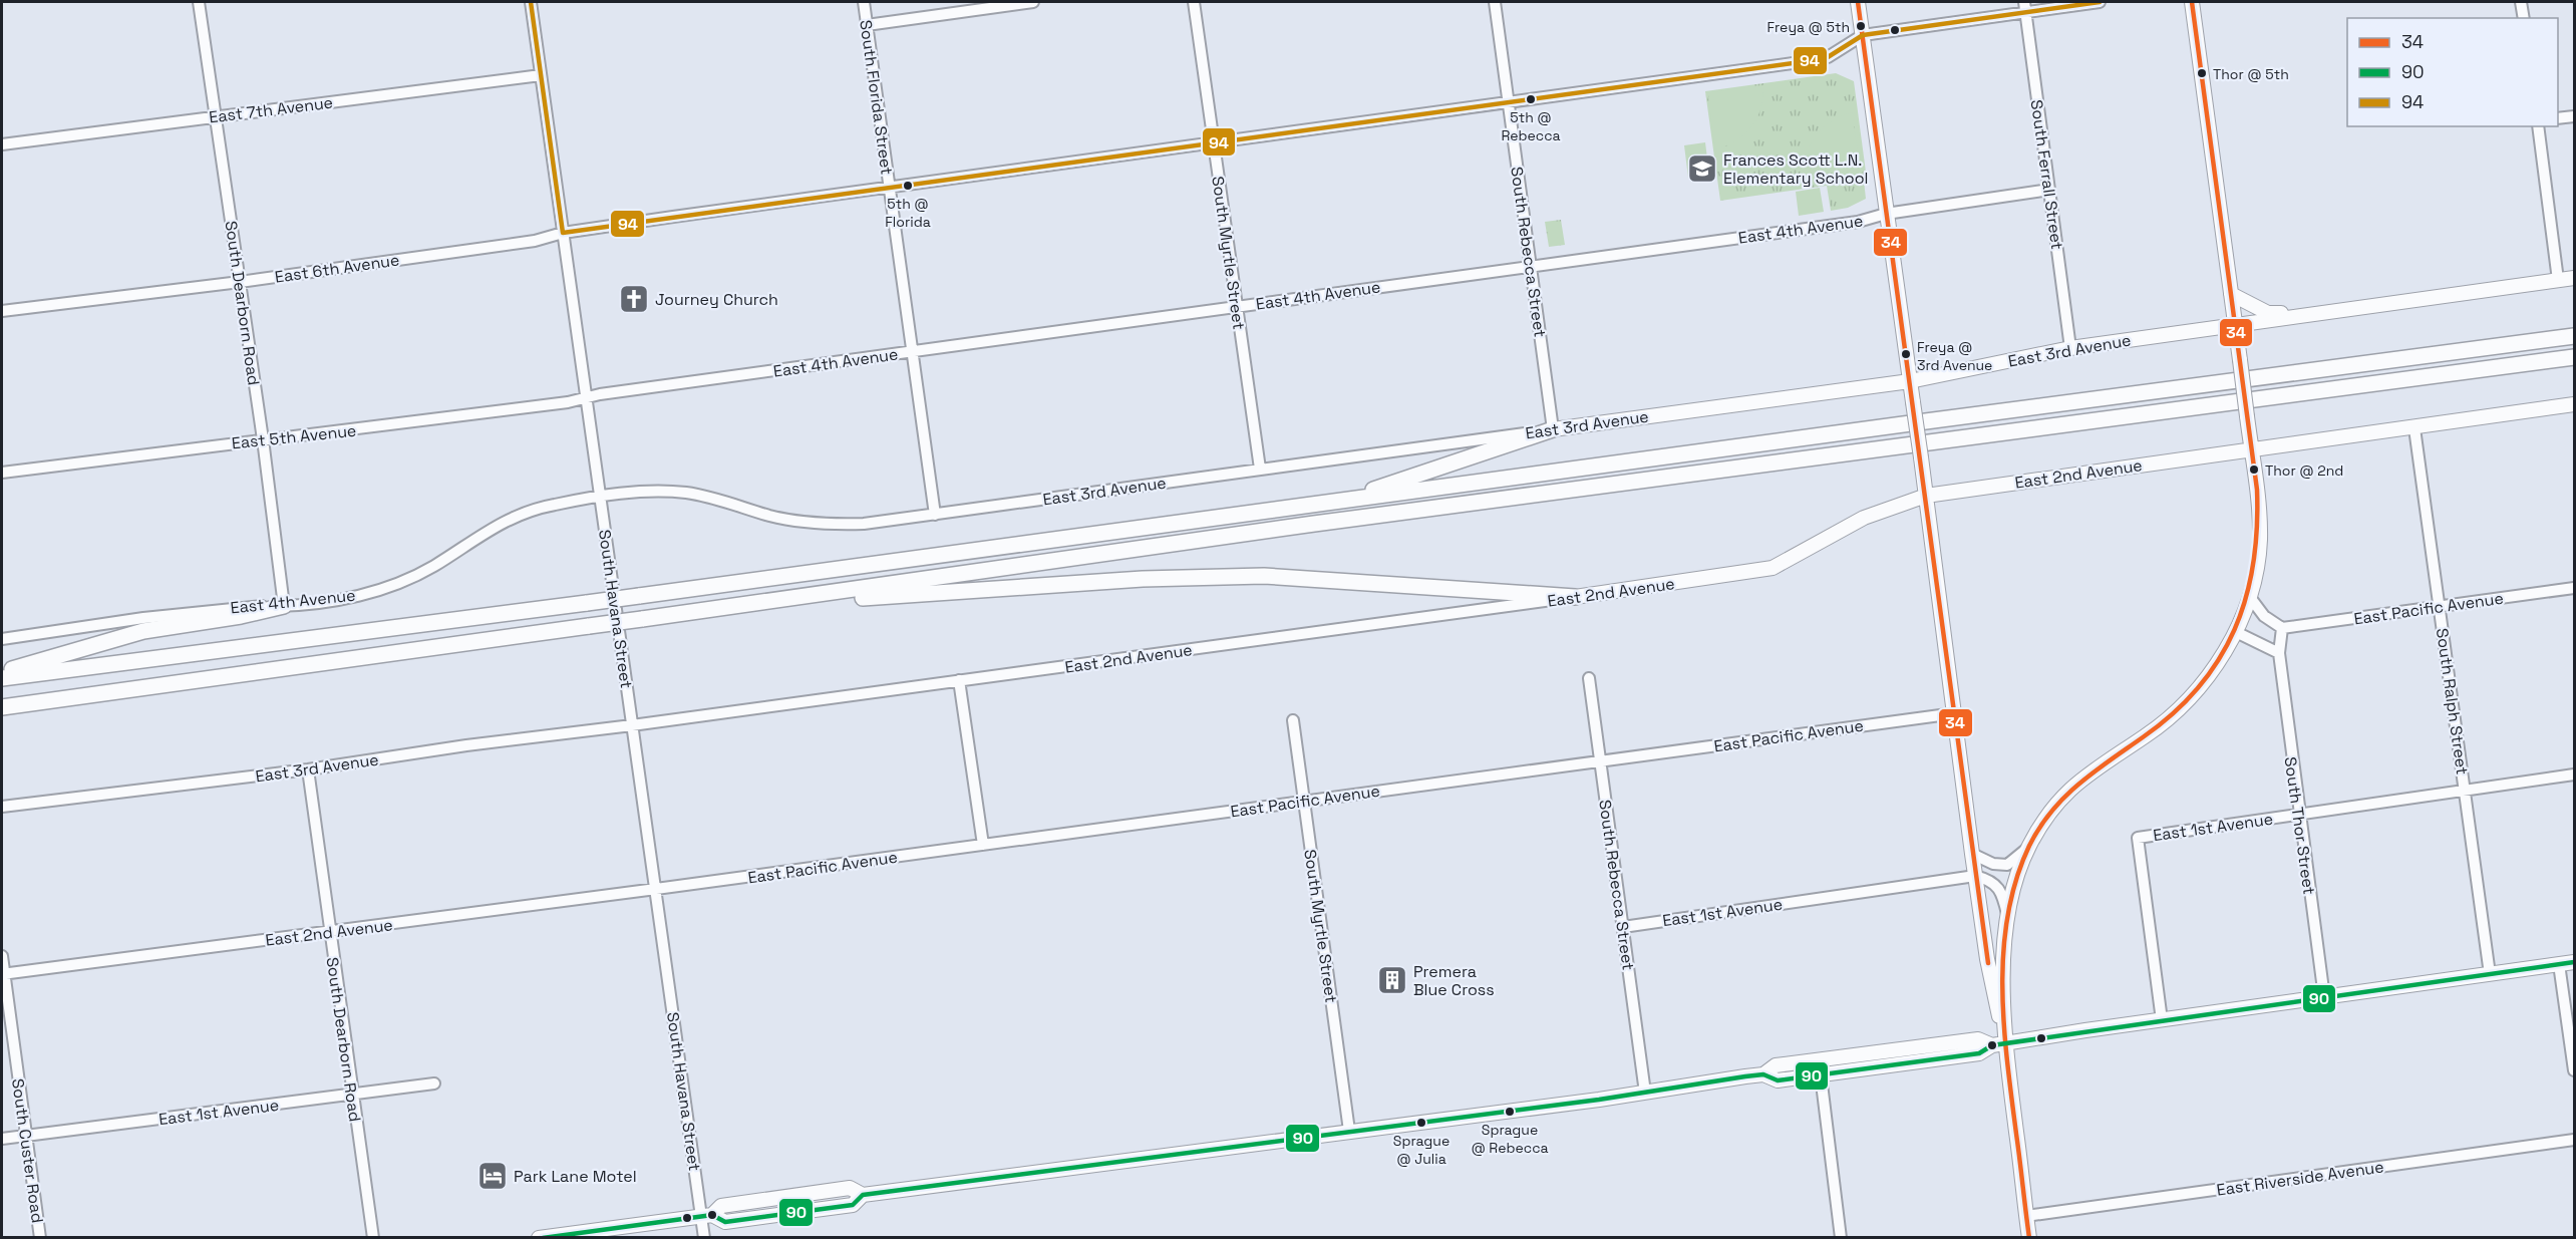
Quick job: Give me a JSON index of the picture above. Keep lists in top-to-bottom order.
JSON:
{
  "streets": {
    "main road": ["East 3rd Avenue", "East 2nd Avenue"],
    "street": [
      "South Florida Street",
      "East 7th Avenue",
      "South Ferrall Street",
      "East 4th Avenue",
      "South Rebecca Street",
      "South Myrtle Street",
      "East 6th Avenue",
      "South Dearborn Road",
      "East 5th Avenue",
      "East Pacific Avenue",
      "South Havana Street",
      "South Ralph Street",
      "South Thor Street",
      "East 1st Avenue",
      "South Custer Road",
      "East Riverside Avenue"
    ]
  },
  "crossings": [
    ["South Florida Street", "East 4th Avenue"],
    ["South Florida Street", "East 3rd Avenue"],
    ["East 7th Avenue", "South Dearborn Road"],
    ["East 7th Avenue", "South Havana Street"],
    ["South Ferrall Street", "East 4th Avenue"],
    ["South Ferrall Street", "East 3rd Avenue"],
    ["East 4th Avenue", "South Rebecca Street"],
    ["East 4th Avenue", "South Myrtle Street"],
    ["East 4th Avenue", "South Dearborn Road"],
    ["East 4th Avenue", "East 3rd Avenue"],
    ["East 4th Avenue", "East 5th Avenue"],
    ["East 4th Avenue", "South Havana Street"],
    ["South Rebecca Street", "East 3rd Avenue"],
    ["South Rebecca Street", "East Pacific Avenue"],
    ["South Rebecca Street", "East 1st Avenue"],
    ["South Myrtle Street", "East 3rd Avenue"],
    ["South Myrtle Street", "East Pacific Avenue"],
    ["East 6th Avenue", "South Dearborn Road"],
    ["East 6th Avenue", "South Havana Street"],
    ["South Dearborn Road", "East 3rd Avenue"],
    ["South Dearborn Road", "East 5th Avenue"],
    ["South Dearborn Road", "East 2nd Avenue"],
    ["South Dearborn Road", "East 1st Avenue"],
    ["East 3rd Avenue", "East 2nd Avenue"],
    ["East 3rd Avenue", "South Havana Street"],
    ["East 5th Avenue", "South Havana Street"],
    ["East 2nd Avenue", "East Pacific Avenue"],
    ["East 2nd Avenue", "South Havana Street"],
    ["East 2nd Avenue", "South Ralph Street"],
    ["East 2nd Avenue", "South Custer Road"],
    ["East Pacific Avenue", "South Havana Street"],
    ["East Pacific Avenue", "South Ralph Street"],
    ["East Pacific Avenue", "South Thor Street"],
    ["South Ralph Street", "East 1st Avenue"],
    ["South Thor Street", "East 1st Avenue"],
    ["East 1st Avenue", "South Custer Road"]
  ],
  "places": {
    "other": [
      "Freya @ 5th",
      "Thor @ 5th",
      "5th @ Rebecca",
      "5th @ Florida",
      "Freya @ 3rd Avenue",
      "Thor @ 2nd",
      "Sprague @ Rebecca",
      "Sprague @ Julia"
    ],
    "school or university": ["Frances Scott L.N. Elementary School"],
    "church": ["Journey Church"],
    "building": ["Premera Blue Cross"],
    "hotel": ["Park Lane Motel"]
  },
  "lines": ["transit line 34", "transit line 94", "transit line 90"],
  "legend": ["34", "90", "94"]
}
